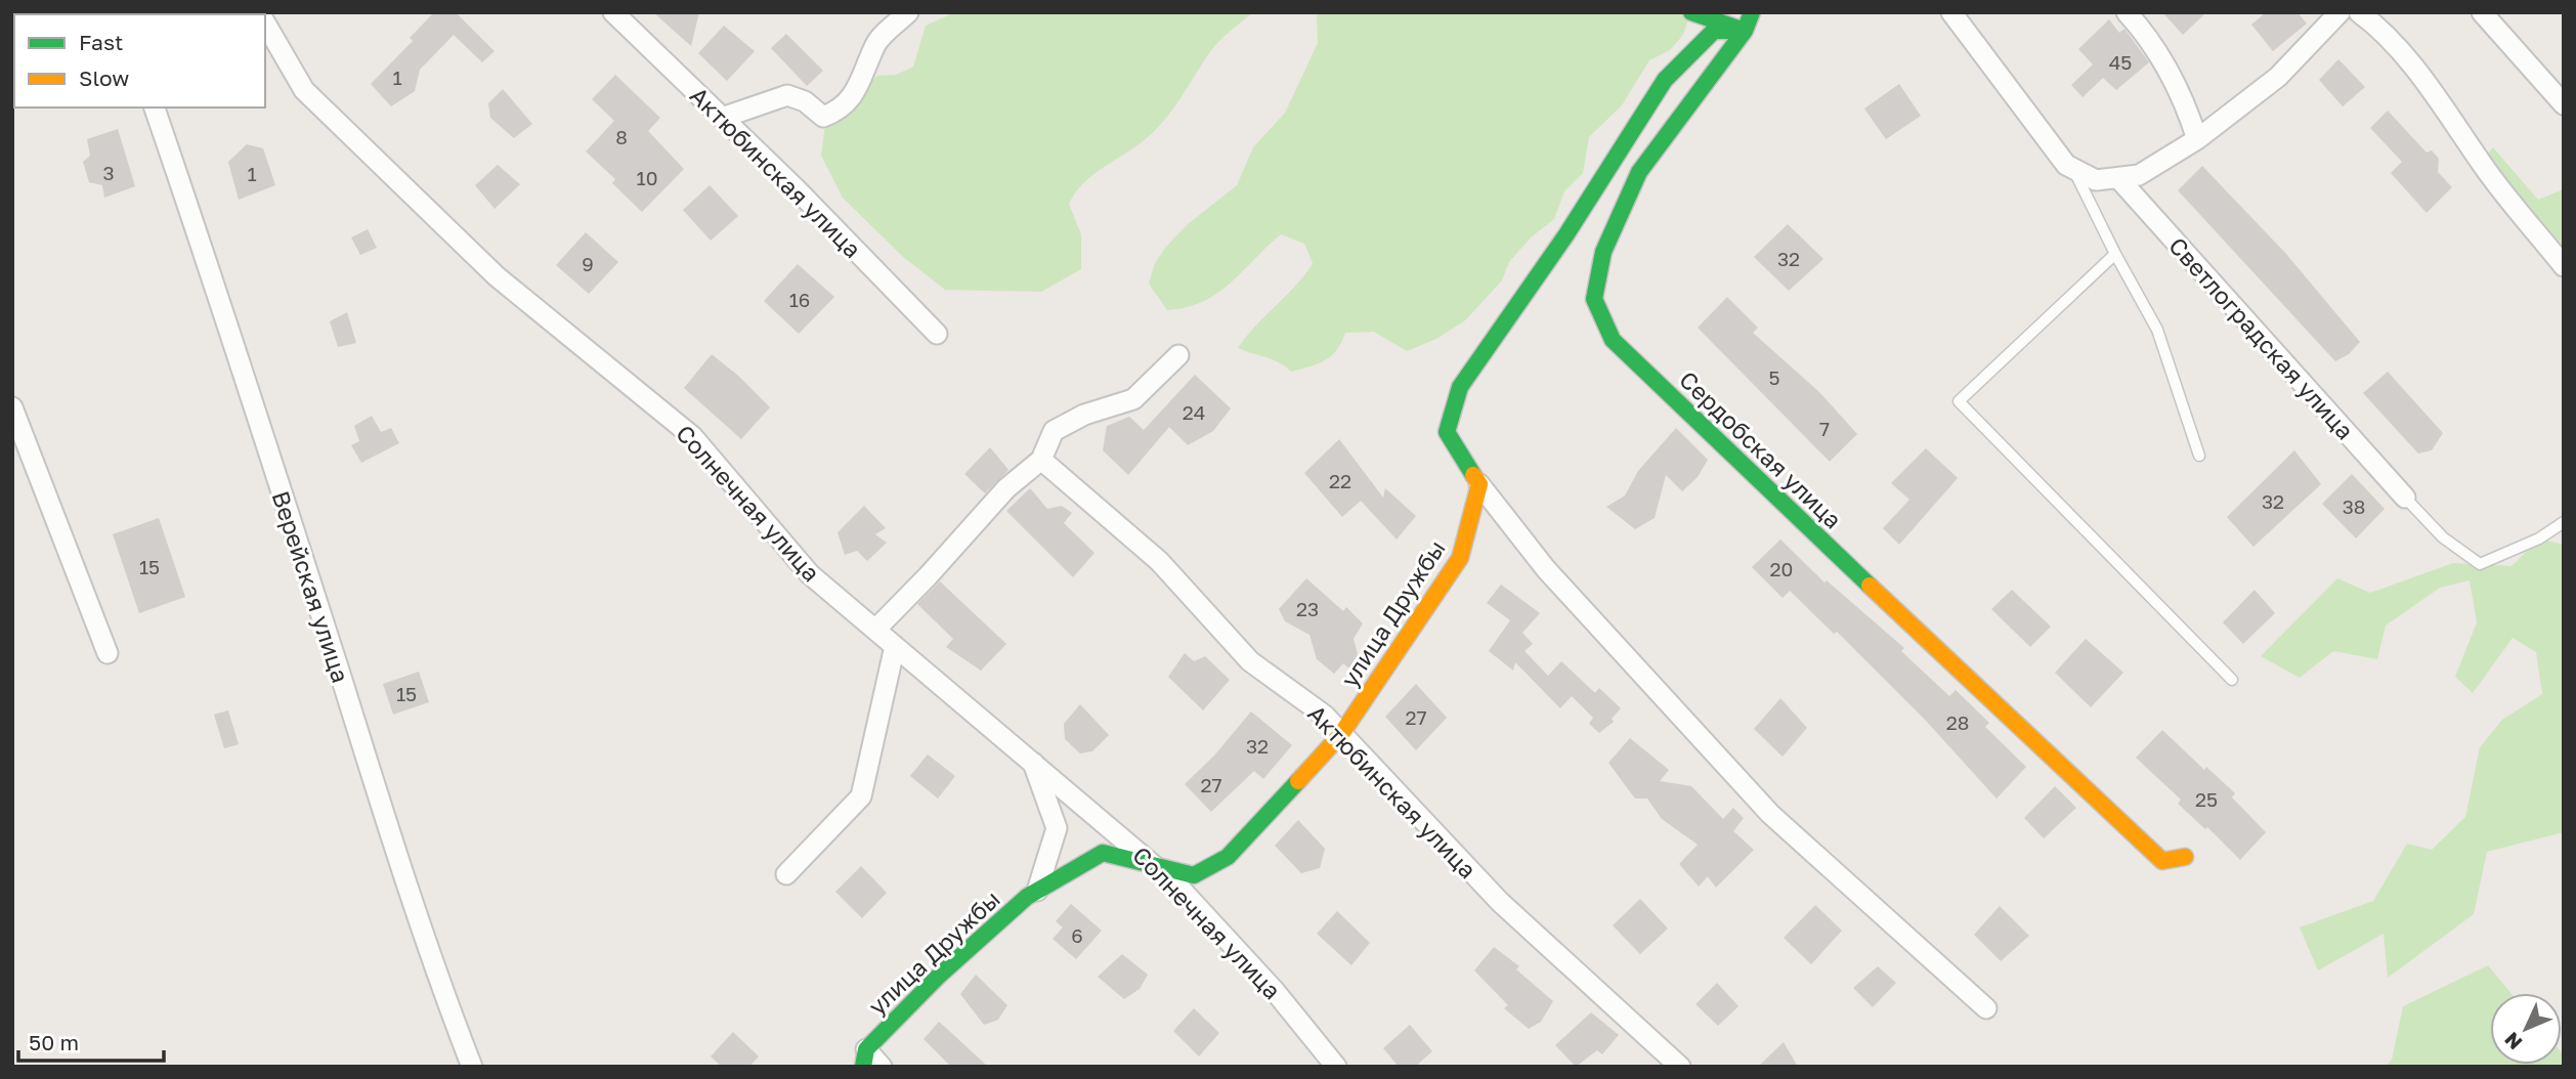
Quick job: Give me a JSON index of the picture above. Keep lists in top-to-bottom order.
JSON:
{
  "streets": {
    "street": [
      "Актюбинская улица",
      "Светлоградская улица",
      "Сердобская улица",
      "Солнечная улица",
      "Верейская улица",
      "улица Дружбы"
    ]
  },
  "crossings": [
    ["Актюбинская улица", "улица Дружбы"],
    ["Солнечная улица", "улица Дружбы"]
  ],
  "house_numbers": [
    "45",
    "1",
    "8",
    "3",
    "1",
    "10",
    "32",
    "9",
    "16",
    "5",
    "24",
    "7",
    "22",
    "32",
    "38",
    "15",
    "20",
    "23",
    "15",
    "27",
    "28",
    "32",
    "27",
    "25",
    "6"
  ],
  "legend": ["Fast", "Slow"],
  "scale_bar": "50 m",
  "north": "bottom left"
}
